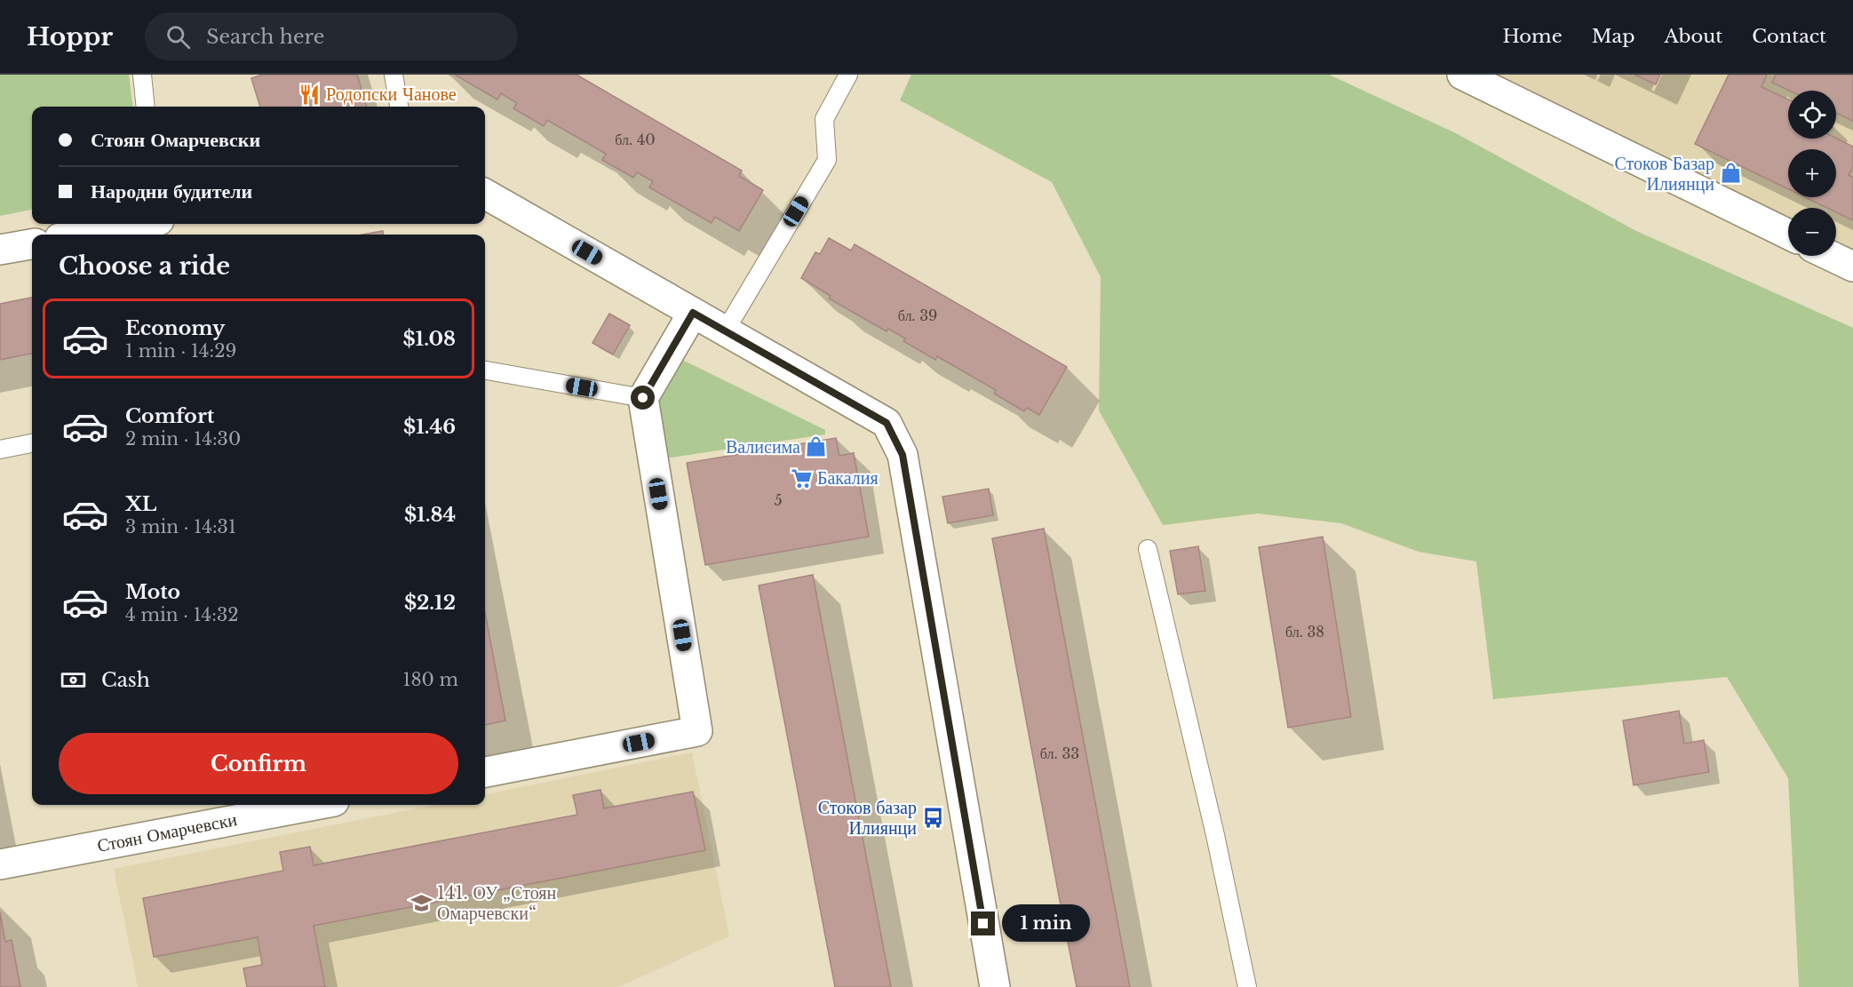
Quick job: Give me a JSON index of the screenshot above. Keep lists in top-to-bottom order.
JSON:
{
  "streets": {
    "street": ["Стоян Омарчевски"]
  },
  "places": {
    "restaurant": ["Родопски Чанове"],
    "shop": ["Стоков Базар Илиянци", "Валисима"],
    "supermarket": ["Бакалия"],
    "bus stop": ["Стоков базар Илиянци"],
    "school or university": ["141. ОУ „Стоян Омарчевски“"]
  },
  "house_numbers": [
    "бл. 40",
    "бл. 39",
    "5",
    "бл. 38",
    "бл. 33"
  ],
  "page": {
    "header": "Hoppr",
    "search": "Search here",
    "nav": [
      "Home",
      "Map",
      "About",
      "Contact"
    ],
    "map_buttons": ["+", "−"],
    "banner": ["Стоян Омарчевски", "Народни будители"],
    "heading": "Choose a ride",
    "list": [
      {
        "name": "Economy",
        "note": "1 min · 14:29",
        "value": "$1.08"
      },
      {
        "name": "Comfort",
        "note": "2 min · 14:30",
        "value": "$1.46"
      },
      {
        "name": "XL",
        "note": "3 min · 14:31",
        "value": "$1.84"
      },
      {
        "name": "Moto",
        "note": "4 min · 14:32",
        "value": "$2.12"
      }
    ],
    "pay": ["Cash", "180 m"],
    "buttons": "Confirm",
    "bubble": "1 min"
  }
}
